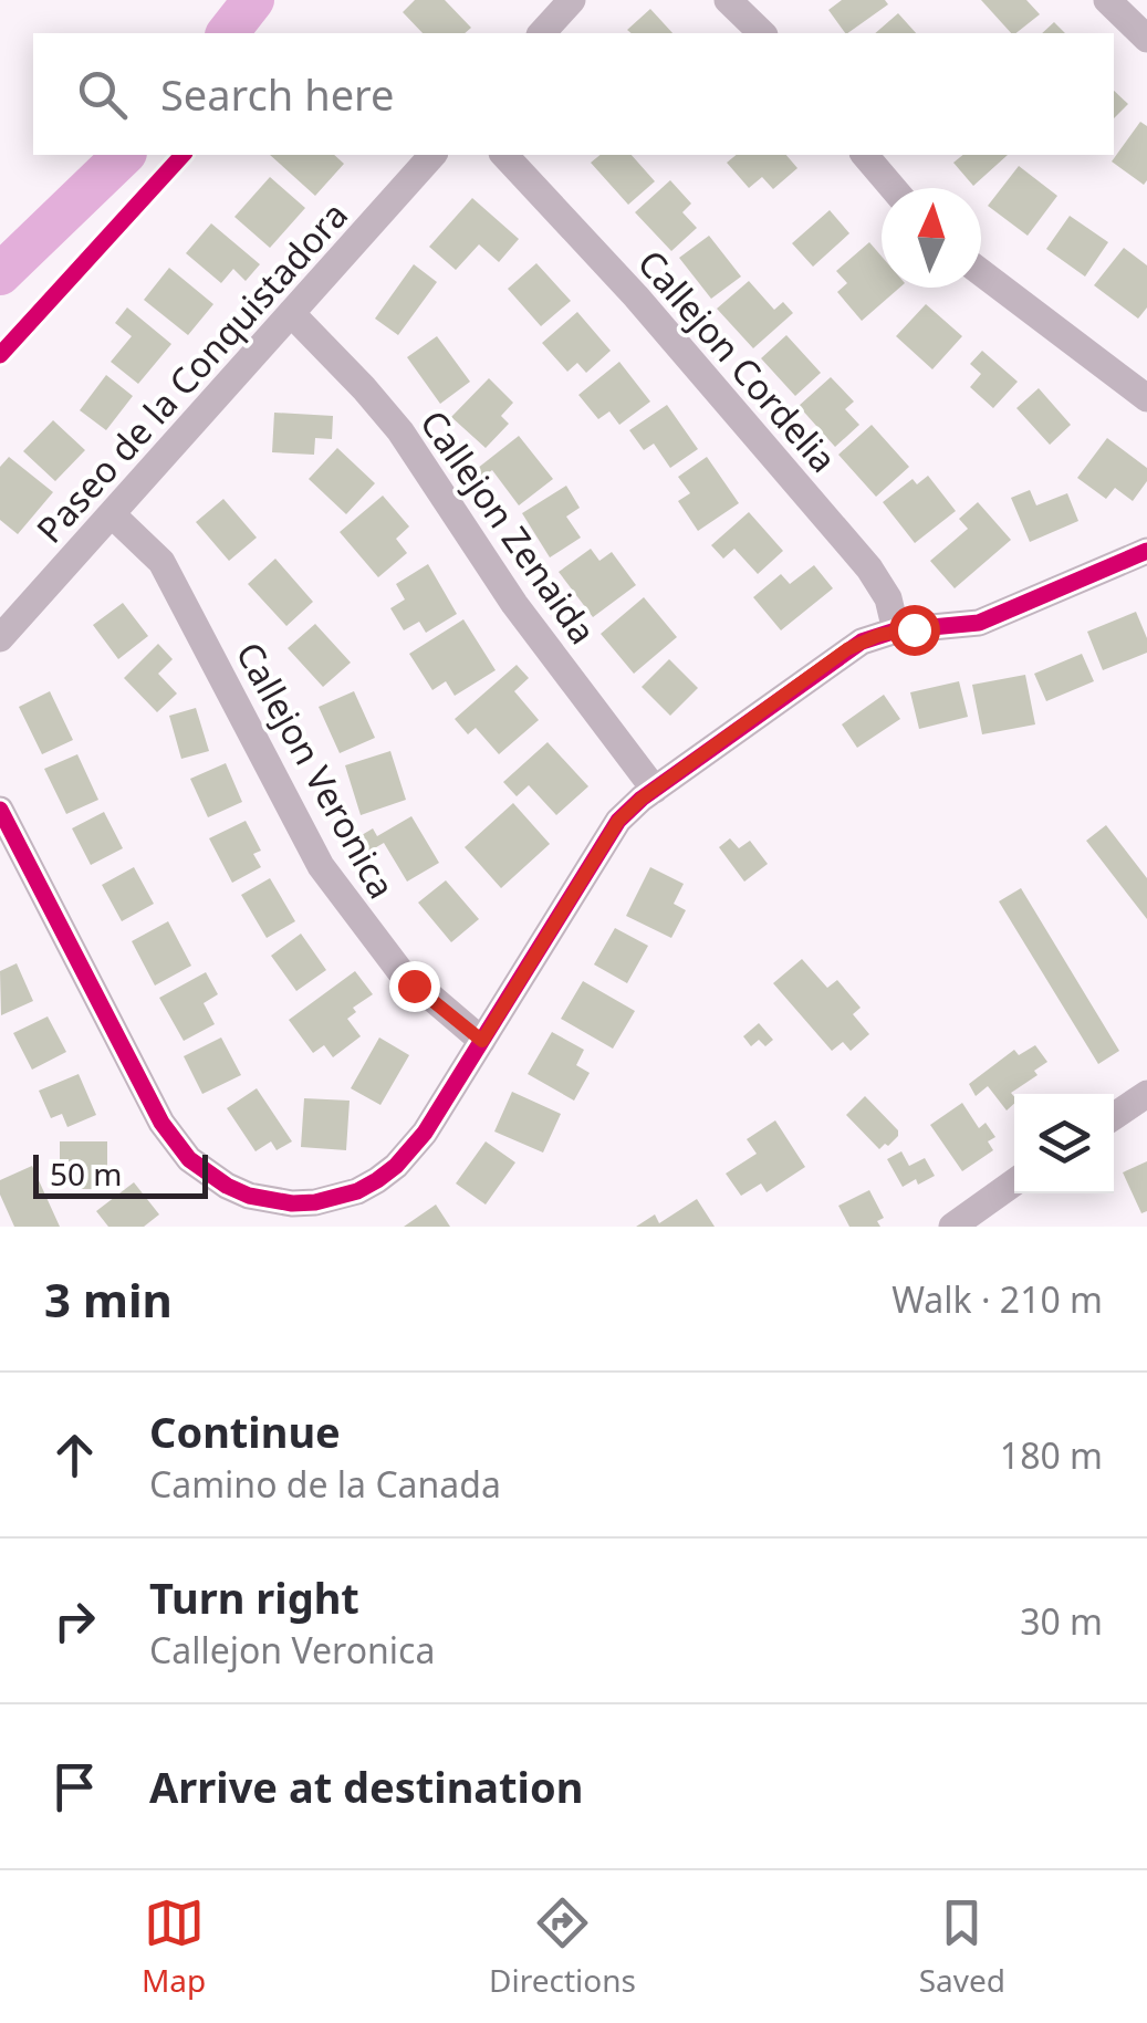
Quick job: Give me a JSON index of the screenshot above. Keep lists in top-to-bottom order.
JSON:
{
  "streets": {
    "street": [
      "Callejon Cordelia",
      "Paseo de la Conquistadora",
      "Callejon Zenaida",
      "Callejon Veronica"
    ]
  },
  "crossings": [
    ["Paseo de la Conquistadora", "Callejon Zenaida"],
    ["Paseo de la Conquistadora", "Callejon Veronica"]
  ],
  "scale_bar": "50 m",
  "north": "top",
  "page": {
    "search": "Search here",
    "scale": "50 m",
    "heading": ["3 min", "Walk · 210 m"],
    "list": [
      ["Continue", "Camino de la Canada", "180 m"],
      ["Turn right", "Callejon Veronica", "30 m"],
      "Arrive at destination"
    ],
    "nav": ["Map", "Directions", "Saved"]
  }
}
